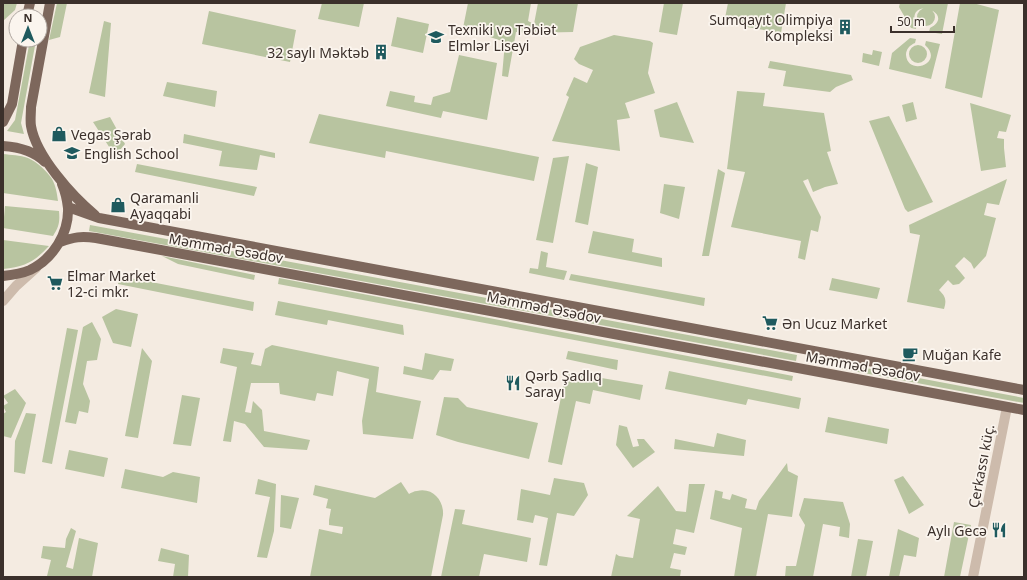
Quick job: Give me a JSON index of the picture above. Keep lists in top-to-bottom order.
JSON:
{
  "streets": {
    "main road": ["Məmməd Əsədov"],
    "street": ["Çerkassı küç."]
  },
  "crossings": [
    ["Məmməd Əsədov", "Çerkassı küç."]
  ],
  "places": {
    "building": ["Sumqayıt Olimpiya Kompleksi", "32 saylı Məktəb"],
    "school or university": ["Texniki və Təbiət Elmlər Liseyi", "English School"],
    "shop": ["Vegas Şərab", "Qaramanli Ayaqqabi"],
    "supermarket": ["Elmar Market 12-ci mkr.", "Ən Ucuz Market"],
    "cafe": ["Muğan Kafe"],
    "restaurant": ["Qәrb Şadlıq Sarayı", "Aylı Gecə"]
  },
  "scale_bar": "50 m",
  "north": "top"
}
